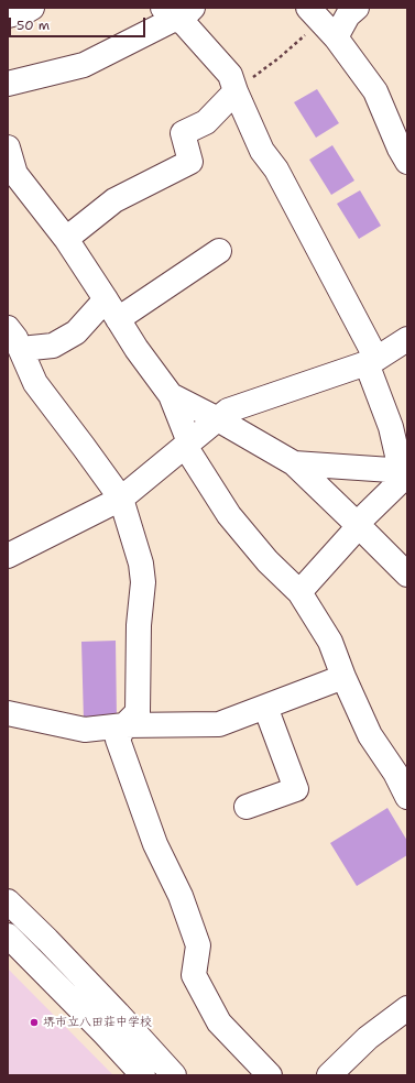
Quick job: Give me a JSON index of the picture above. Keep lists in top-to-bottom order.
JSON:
{
  "places": ["堺市立八田荘中学校"],
  "scale_bar": "50 m"
}
